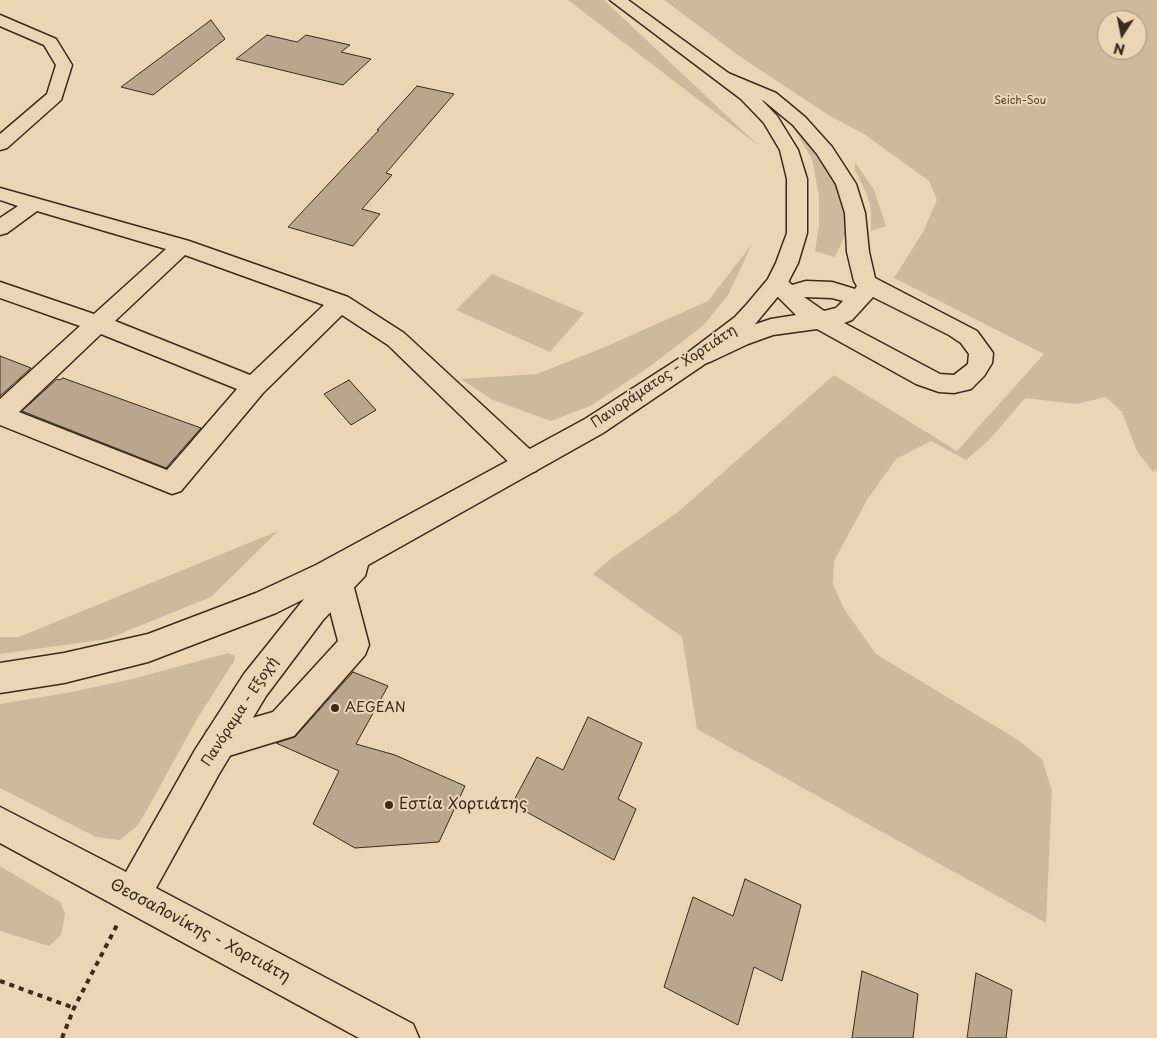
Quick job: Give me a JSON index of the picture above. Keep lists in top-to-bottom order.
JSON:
{
  "streets": {
    "main road": ["Πανοράματος - Χορτιάτη", "Πανόραμα - Εξοχή", "Θεσσαλονίκης - Χορτιάτη"]
  },
  "crossings": [
    ["Πανοράματος - Χορτιάτη", "Πανόραμα - Εξοχή"],
    ["Πανόραμα - Εξοχή", "Θεσσαλονίκης - Χορτιάτη"]
  ],
  "parks": ["Seich-Sou"],
  "places": ["AEGEAN", "Εστία Χορτιάτης"],
  "north": "bottom"
}
